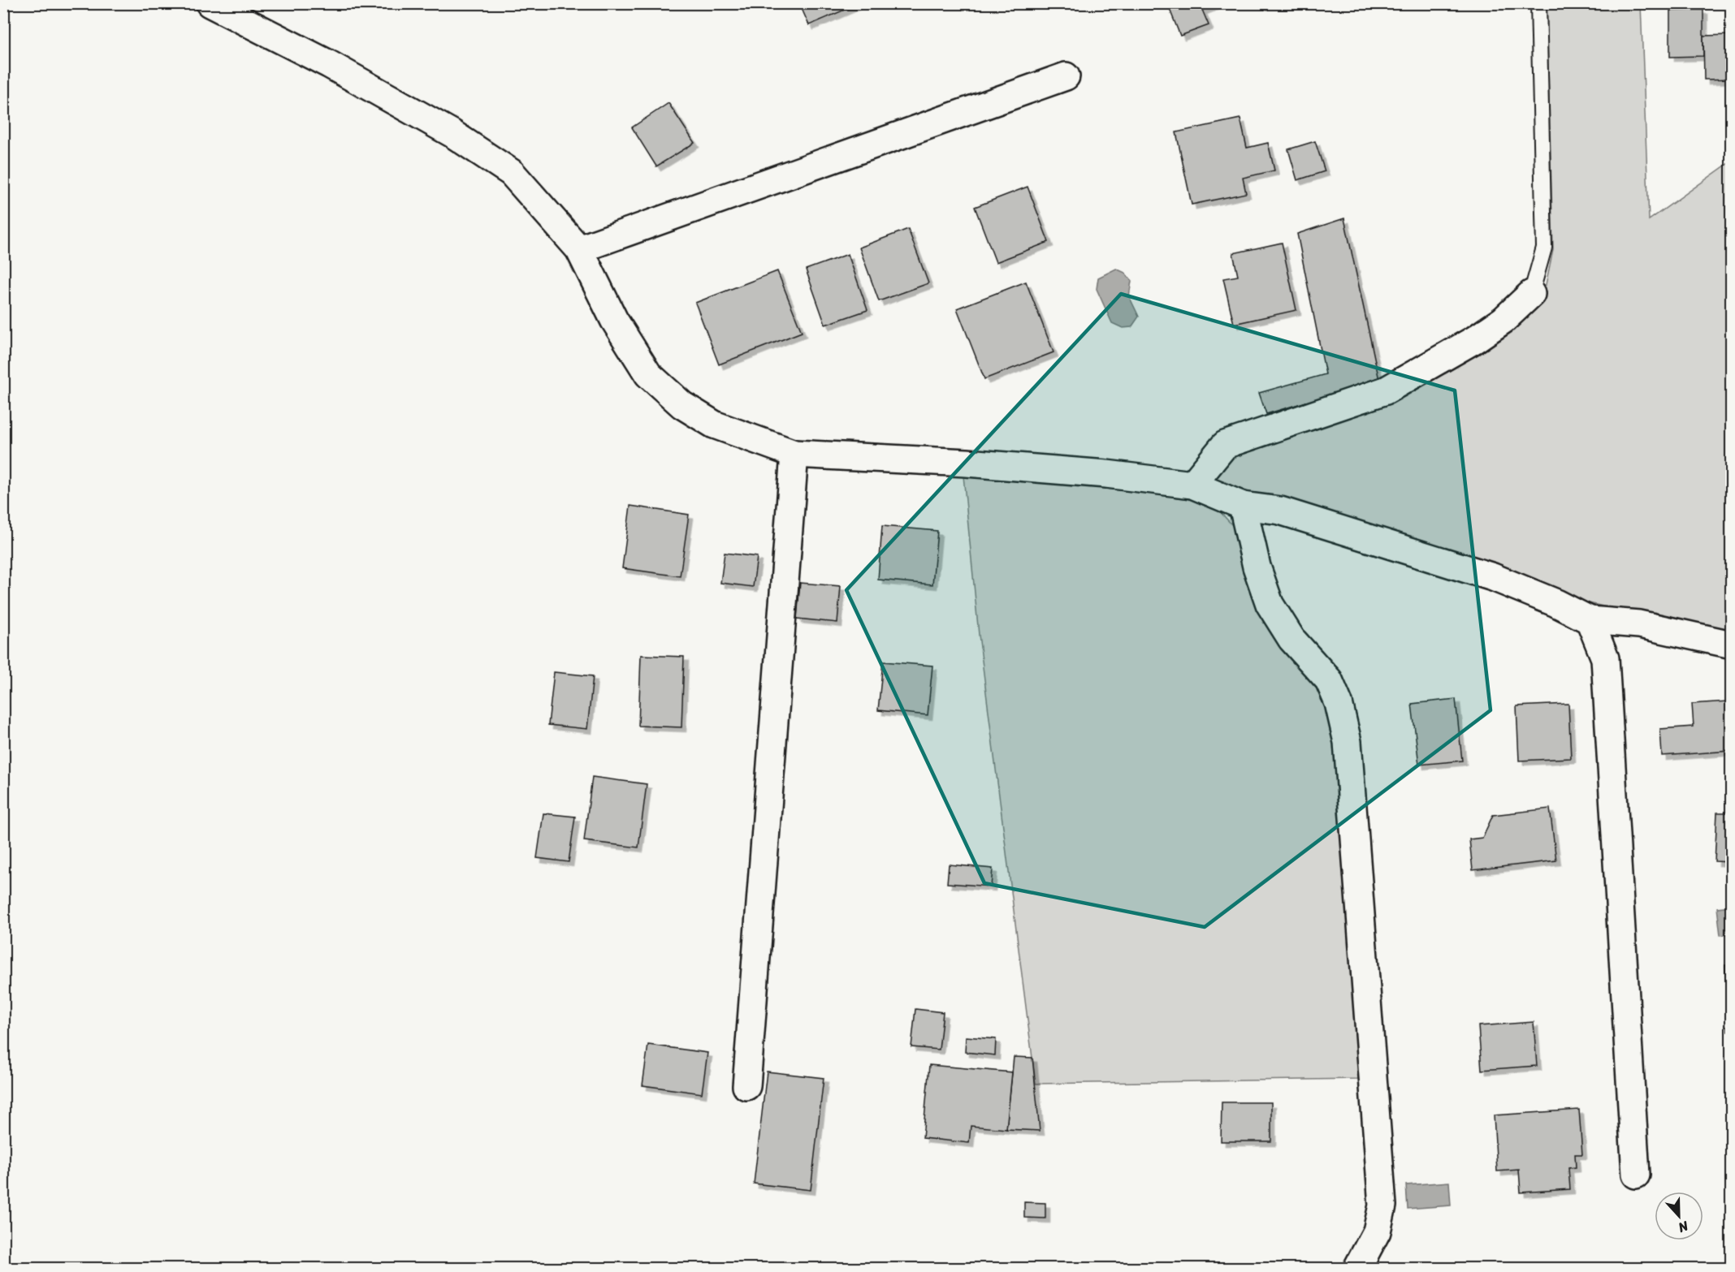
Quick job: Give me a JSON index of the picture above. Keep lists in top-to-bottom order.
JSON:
{
  "north": "bottom"
}
